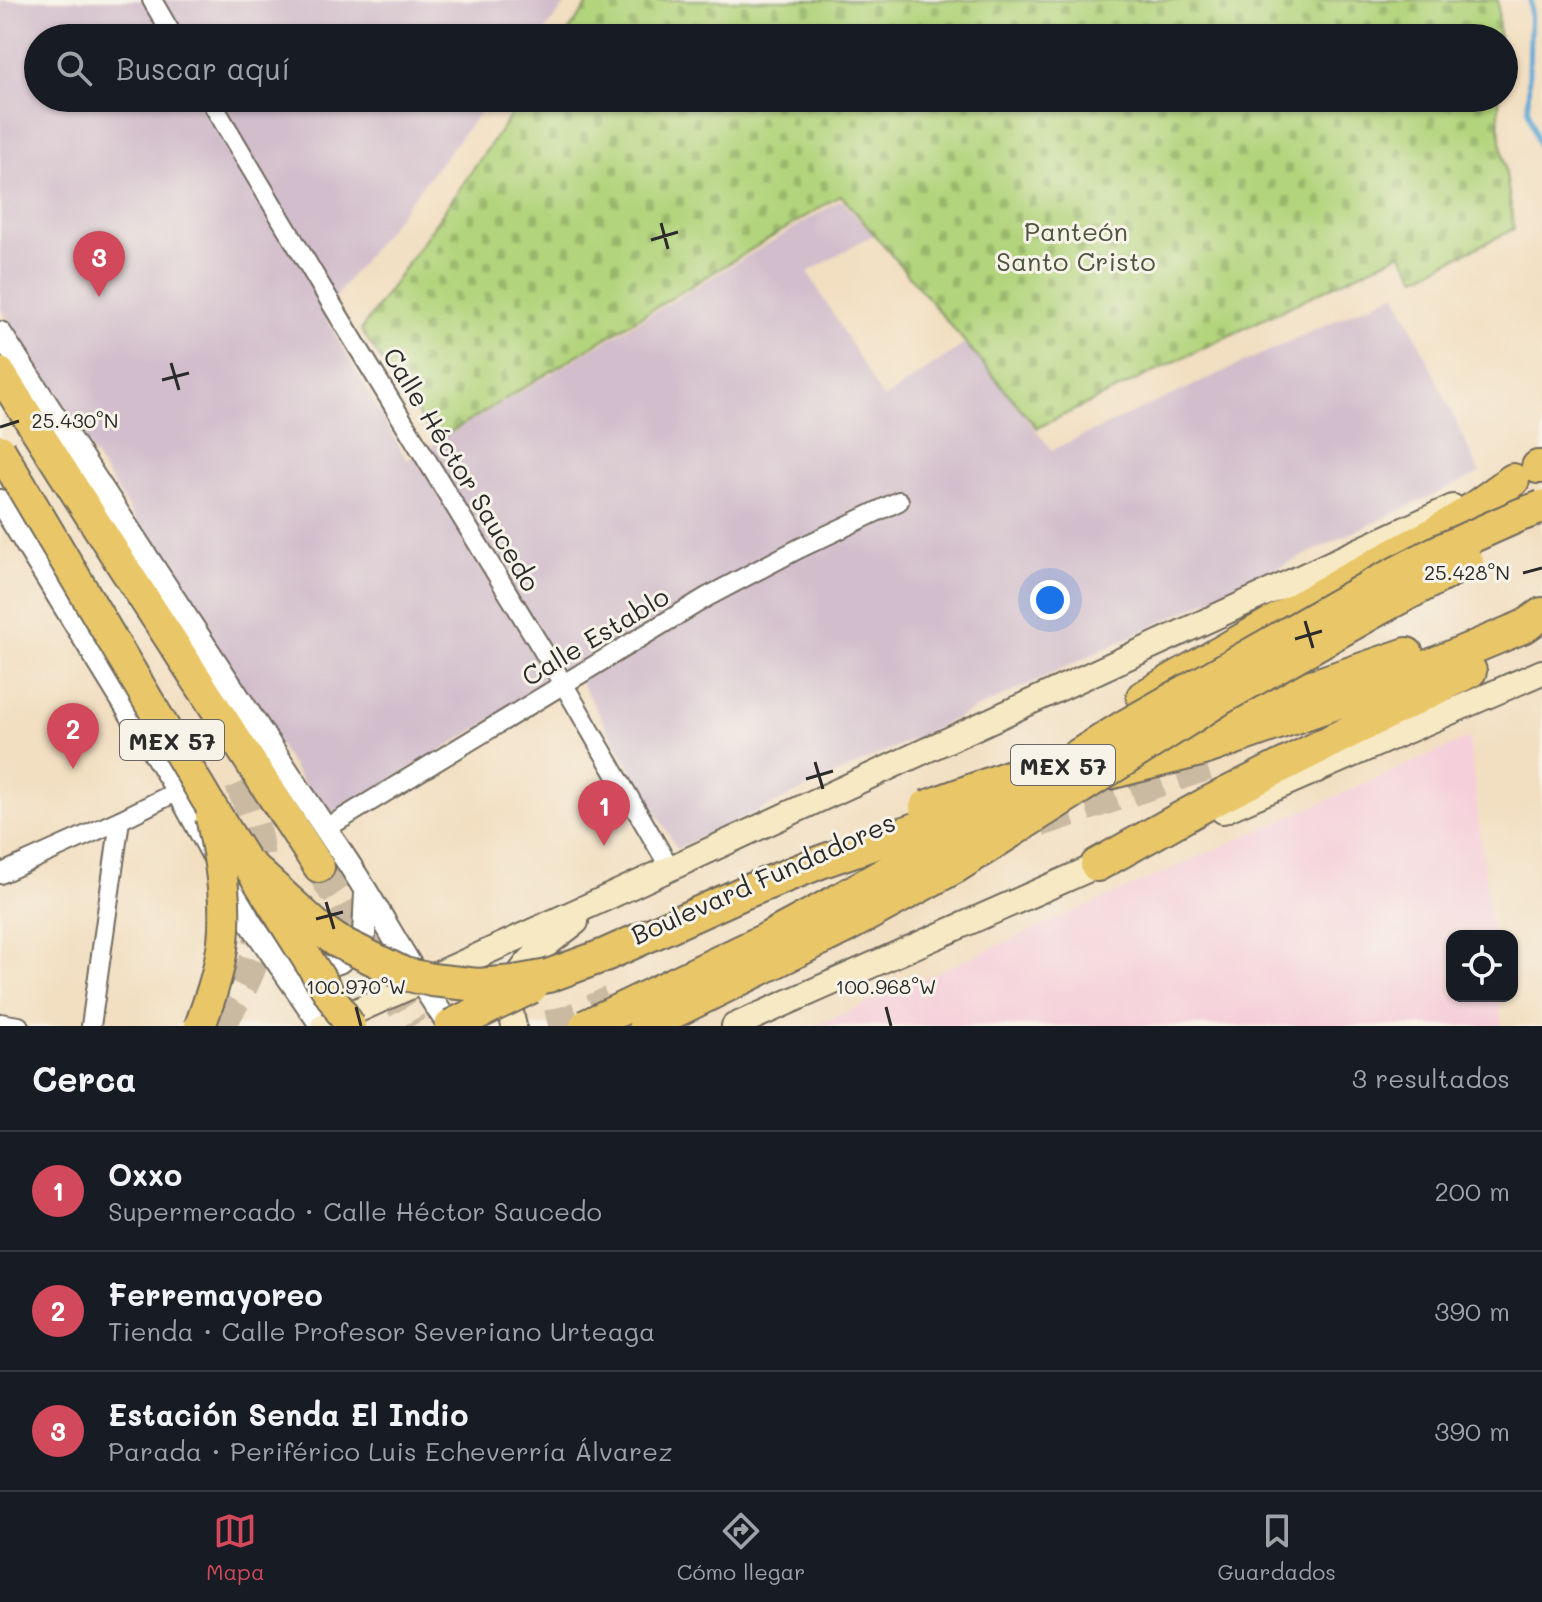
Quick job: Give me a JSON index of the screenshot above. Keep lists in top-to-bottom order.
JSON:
{
  "streets": {
    "highway": ["MEX 57", "Boulevard Fundadores"],
    "street": ["Calle Héctor Saucedo", "Calle Establo"]
  },
  "crossings": [
    ["Calle Héctor Saucedo", "Calle Establo"]
  ],
  "parks": ["Panteón Santo Cristo"],
  "page": {
    "search": "Buscar aquí",
    "pins": ["3", "2", "1"],
    "heading": ["Cerca", "3 resultados"],
    "list": [
      {
        "mark": "1",
        "name": "Oxxo",
        "note": "Supermercado · Calle Héctor Saucedo",
        "value": "200 m"
      },
      {
        "mark": "2",
        "name": "Ferremayoreo",
        "note": "Tienda · Calle Profesor Severiano Urteaga",
        "value": "390 m"
      },
      {
        "mark": "3",
        "name": "Estación Senda El Indio",
        "note": "Parada · Periférico Luis Echeverría Álvarez",
        "value": "390 m"
      }
    ],
    "nav": ["Mapa", "Cómo llegar", "Guardados"]
  },
  "coordinates": [
    "25.430°N",
    "25.428°N",
    "100.970°W",
    "100.968°W"
  ]
}
